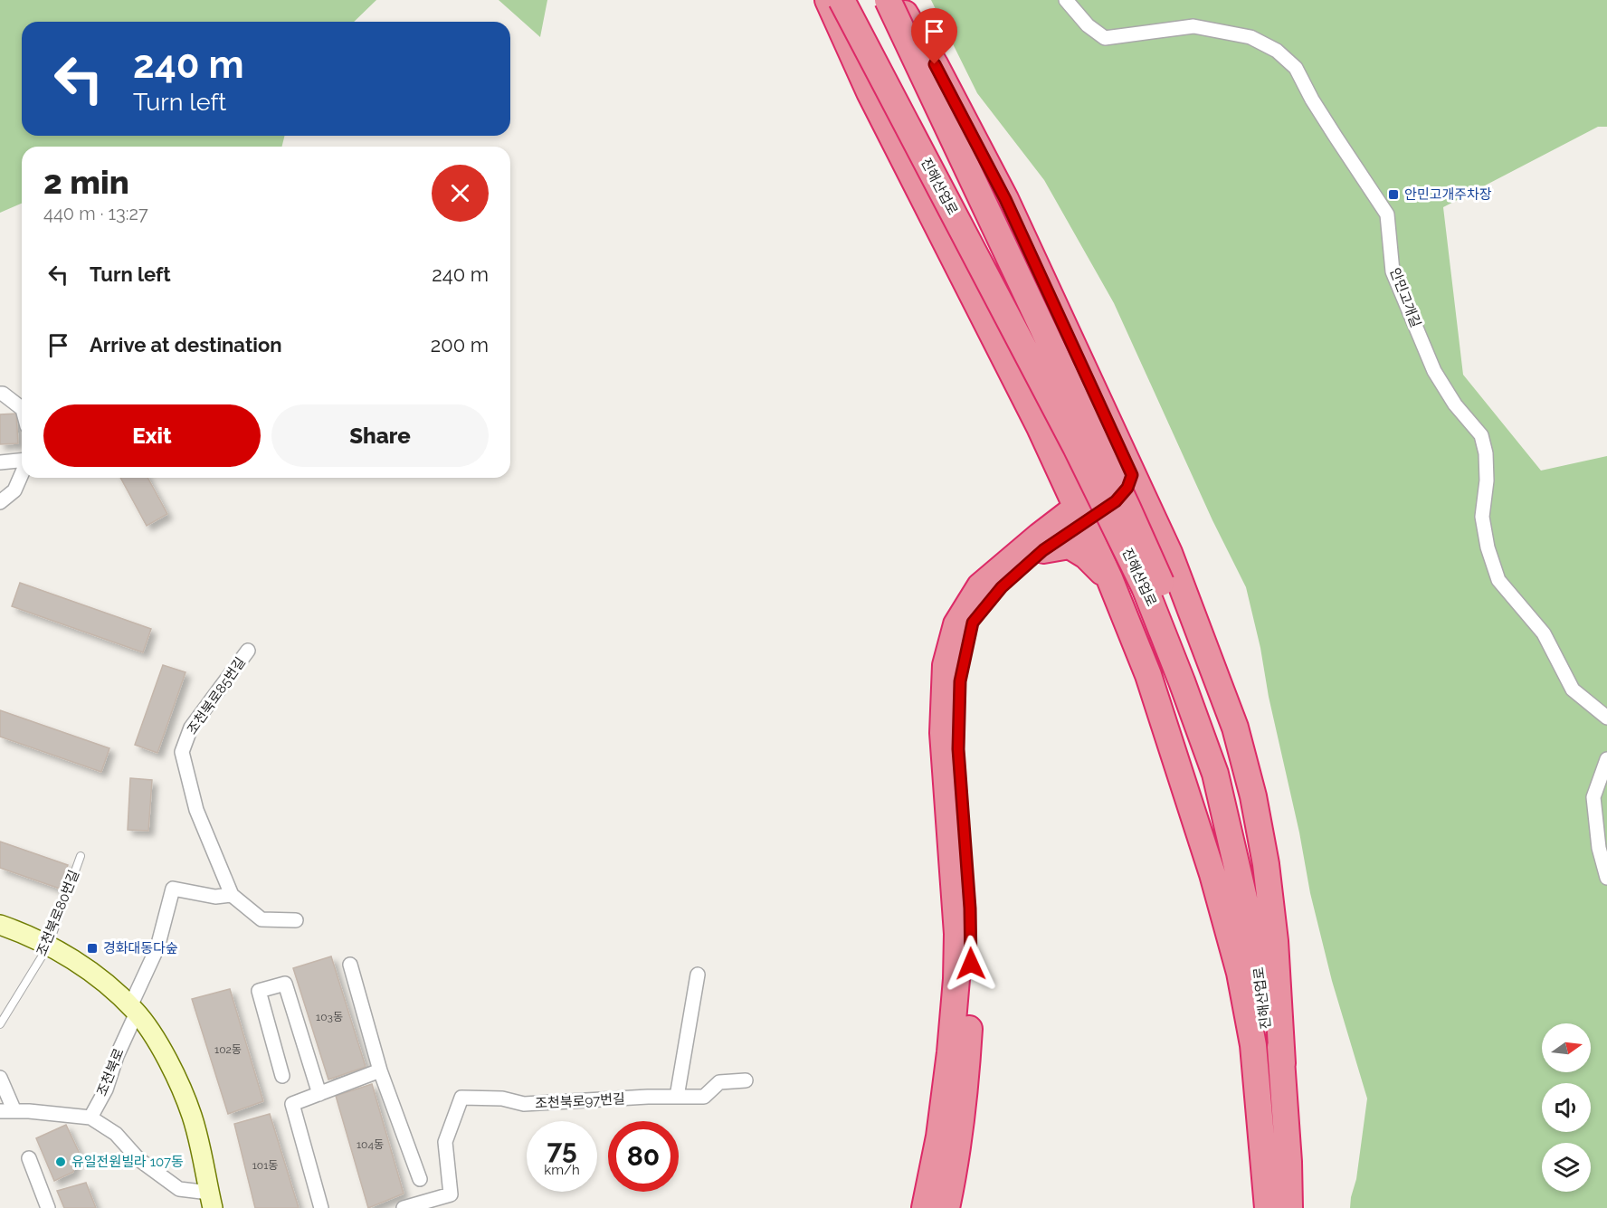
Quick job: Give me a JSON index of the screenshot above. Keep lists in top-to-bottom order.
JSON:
{
  "streets": {
    "highway": ["진해산업로"],
    "street": [
      "안민고개길",
      "조천북로85번길",
      "조천북로",
      "조천북로97번길"
    ],
    "lane": ["조천북로80번길"]
  },
  "places": {
    "transit": ["안민고개주차장", "경화대동다숲"],
    "other": ["유일전원빌라 107동"]
  },
  "house_numbers": [
    "103동",
    "102동",
    "104동",
    "101동"
  ],
  "north": "right",
  "page": {
    "turn": ["240 m", "Turn left"],
    "heading": ["2 min", "440 m · 13:27"],
    "list": [
      {
        "name": "Turn left",
        "value": "240 m"
      },
      {
        "name": "Arrive at destination",
        "value": "200 m"
      }
    ],
    "buttons": ["Exit", "Share"],
    "speed": "75 km/h",
    "limit": "80"
  }
}
